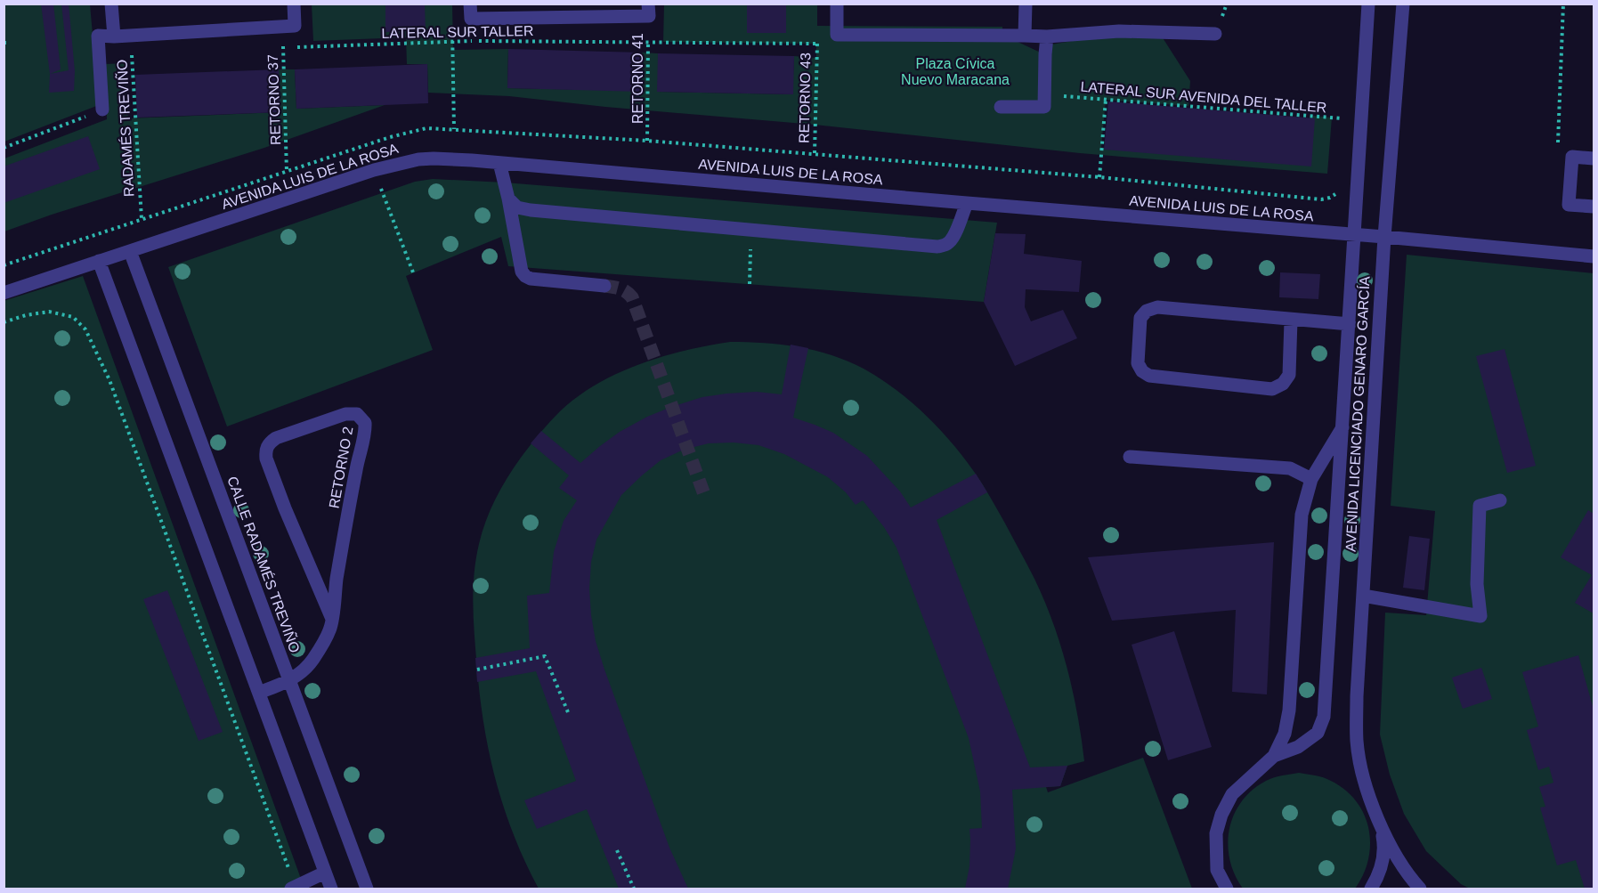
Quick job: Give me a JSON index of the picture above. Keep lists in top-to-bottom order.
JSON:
{
  "streets": {
    "street": [
      "AVENIDA LUIS DE LA ROSA",
      "AVENIDA LICENCIADO GENARO GARCÍA",
      "RETORNO 2",
      "CALLE RADAMÉS TREVIÑO"
    ],
    "path": [
      "LATERAL SUR TALLER",
      "RETORNO 41",
      "LATERAL SUR AVENIDA DEL TALLER",
      "RETORNO 43",
      "RETORNO 37",
      "RADAMÉS TREVIÑO"
    ]
  },
  "crossings": [
    ["LATERAL SUR TALLER", "RETORNO 41"],
    ["LATERAL SUR TALLER", "RETORNO 43"],
    ["LATERAL SUR AVENIDA DEL TALLER", "AVENIDA LICENCIADO GENARO GARCÍA"],
    ["AVENIDA LUIS DE LA ROSA", "AVENIDA LICENCIADO GENARO GARCÍA"],
    ["AVENIDA LUIS DE LA ROSA", "CALLE RADAMÉS TREVIÑO"],
    ["RETORNO 2", "CALLE RADAMÉS TREVIÑO"]
  ],
  "parks": ["Plaza Cívica Nuevo Maracana"]
}
